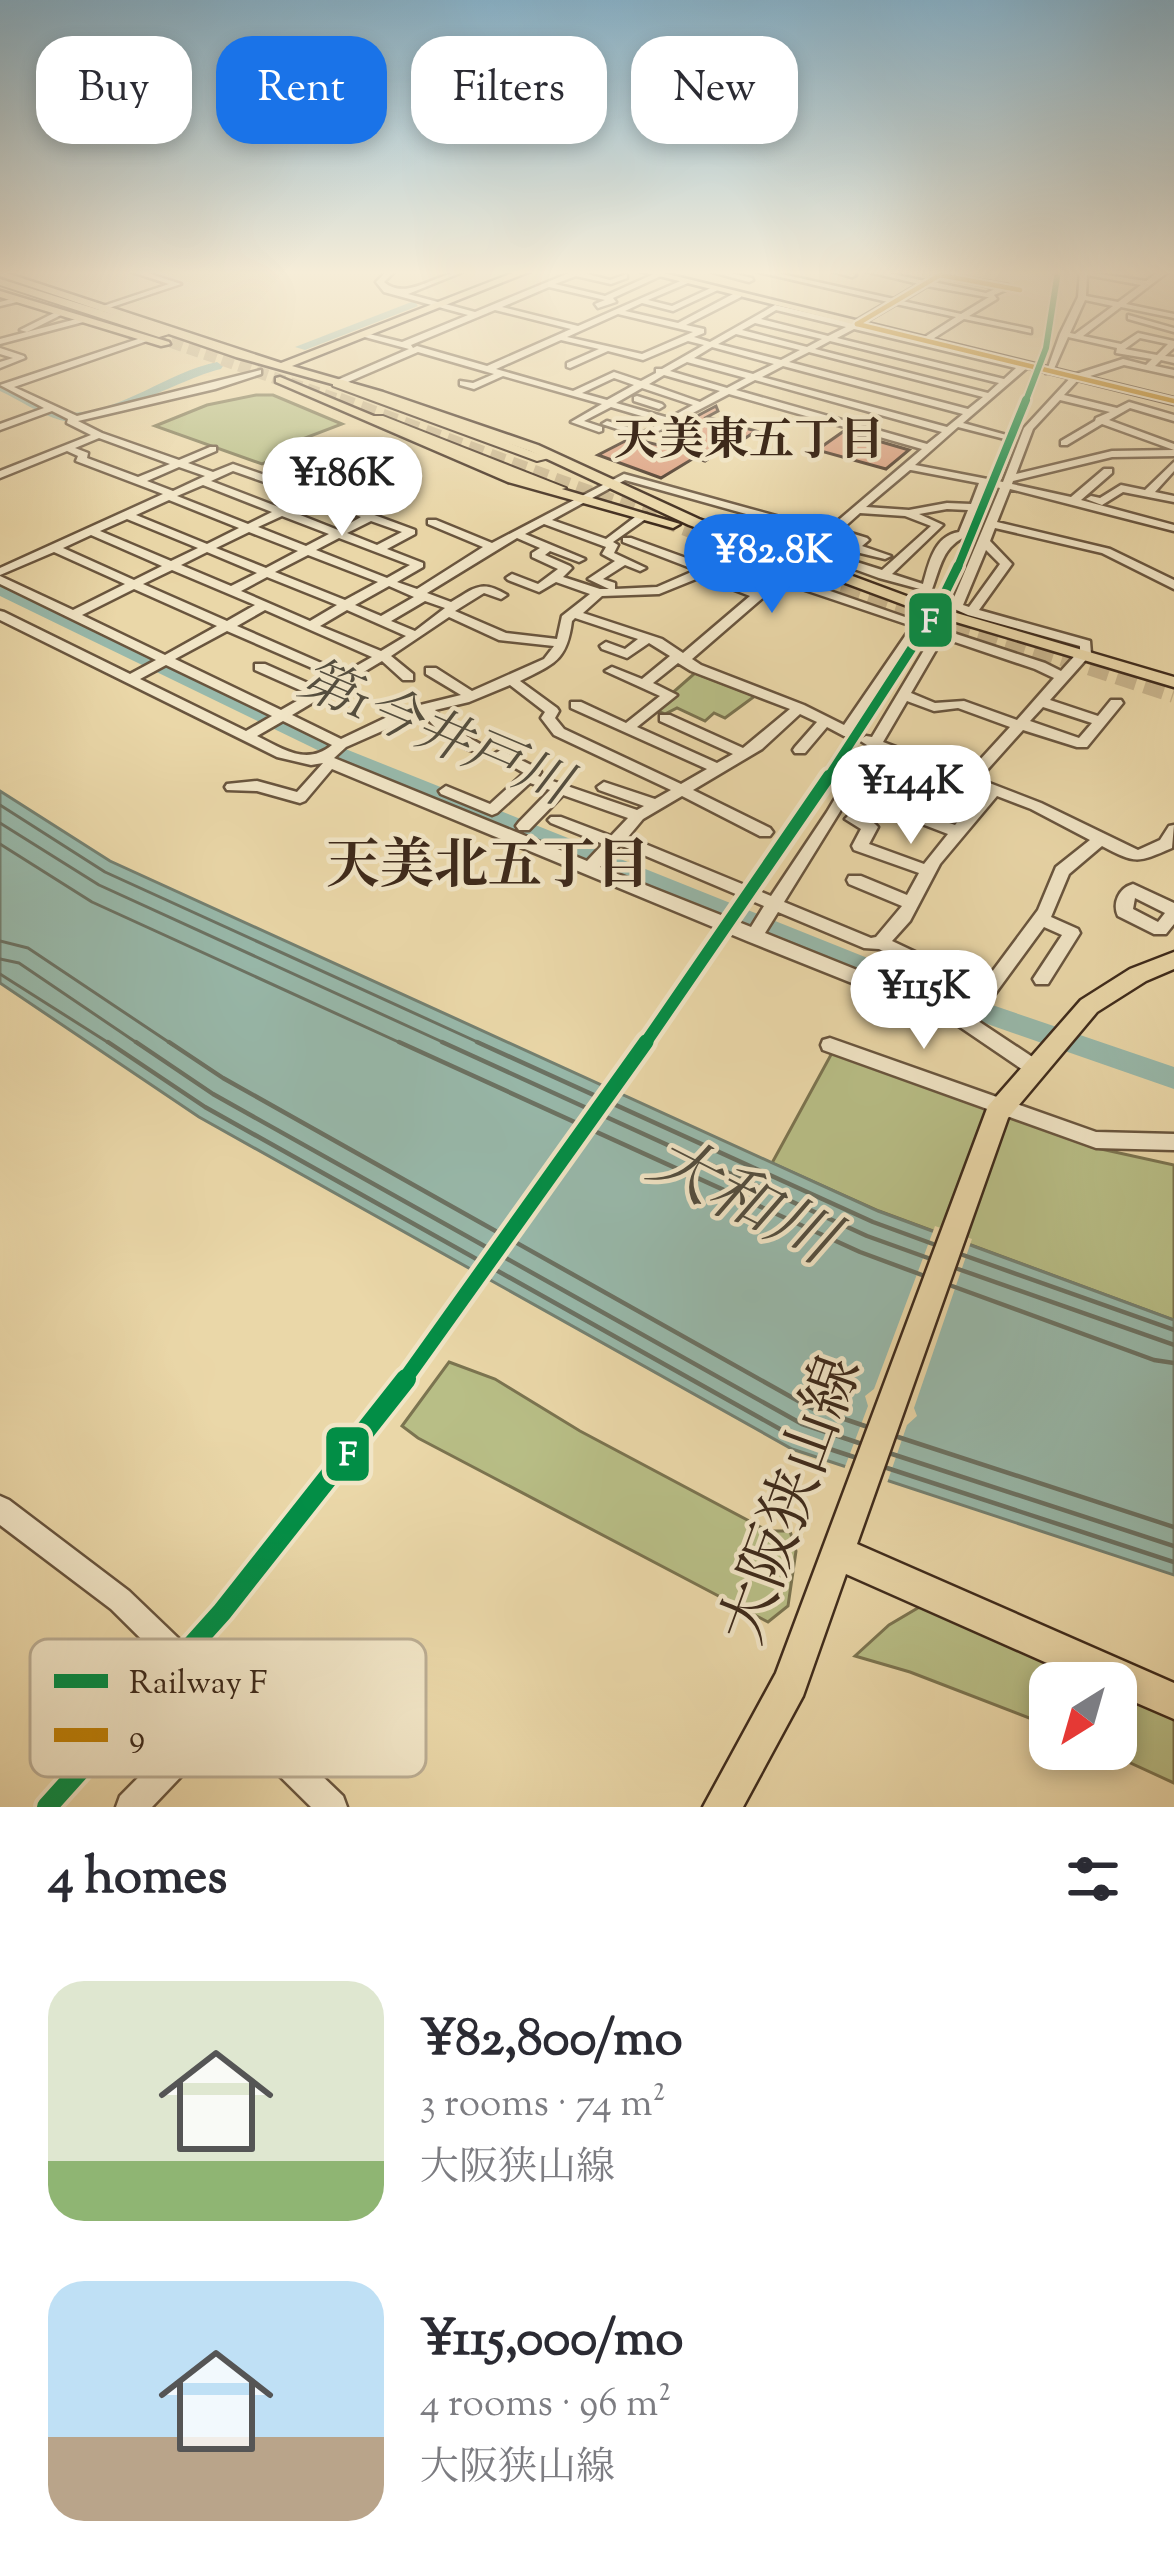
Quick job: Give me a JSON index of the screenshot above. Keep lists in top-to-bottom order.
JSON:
{
  "streets": {
    "main road": ["大阪狭山線"]
  },
  "districts": ["天美東五丁目", "天美北五丁目"],
  "water": ["第1今井戸川", "大和川"],
  "lines": ["rail line F", "transit line 9"],
  "legend": ["Railway F", "9"],
  "north": "bottom left",
  "page": {
    "chip": [
      "Buy",
      "Rent",
      "Filters",
      "New"
    ],
    "price": [
      "¥186K",
      "¥82.8K",
      "¥144K",
      "¥115K"
    ],
    "heading": "4 homes",
    "list": [
      {
        "name": "¥82,800/mo",
        "note": "3 rooms · 74 m² · 大阪狭山線"
      },
      {
        "name": "¥115,000/mo",
        "note": "4 rooms · 96 m² · 大阪狭山線"
      }
    ]
  }
}
